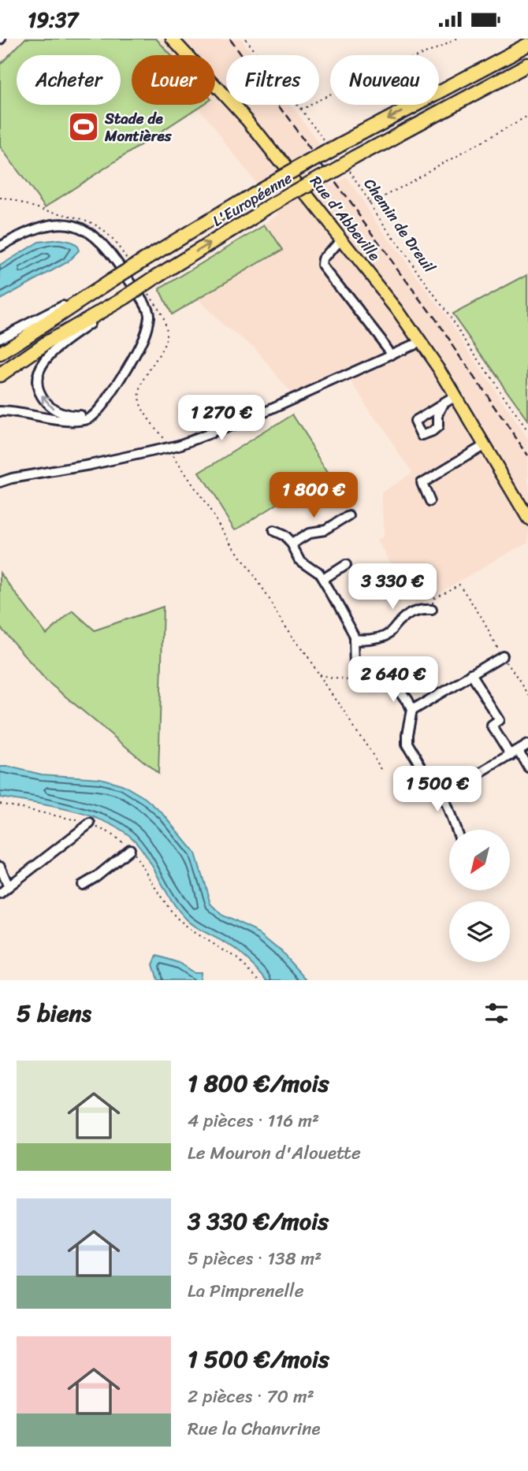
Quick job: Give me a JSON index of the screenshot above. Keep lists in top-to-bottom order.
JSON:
{
  "streets": {
    "highway": ["L'Européenne"],
    "main road": ["Rue d'Abbeville"],
    "path": ["Chemin de Dreuil"]
  },
  "crossings": [
    ["L'Européenne", "Chemin de Dreuil"]
  ],
  "places": {
    "sports": ["Stade de Montières"]
  },
  "north": "bottom left",
  "page": {
    "status": "19:37",
    "chip": [
      "Acheter",
      "Louer",
      "Filtres",
      "Nouveau"
    ],
    "price": [
      "1 270 €",
      "1 800 €",
      "3 330 €",
      "2 640 €",
      "1 500 €"
    ],
    "heading": "5 biens",
    "list": [
      {
        "name": "1 800 €/mois",
        "note": "4 pièces · 116 m² · Le Mouron d'Alouette"
      },
      {
        "name": "3 330 €/mois",
        "note": "5 pièces · 138 m² · La Pimprenelle"
      },
      {
        "name": "1 500 €/mois",
        "note": "2 pièces · 70 m² · Rue la Chanvrine"
      }
    ]
  }
}
